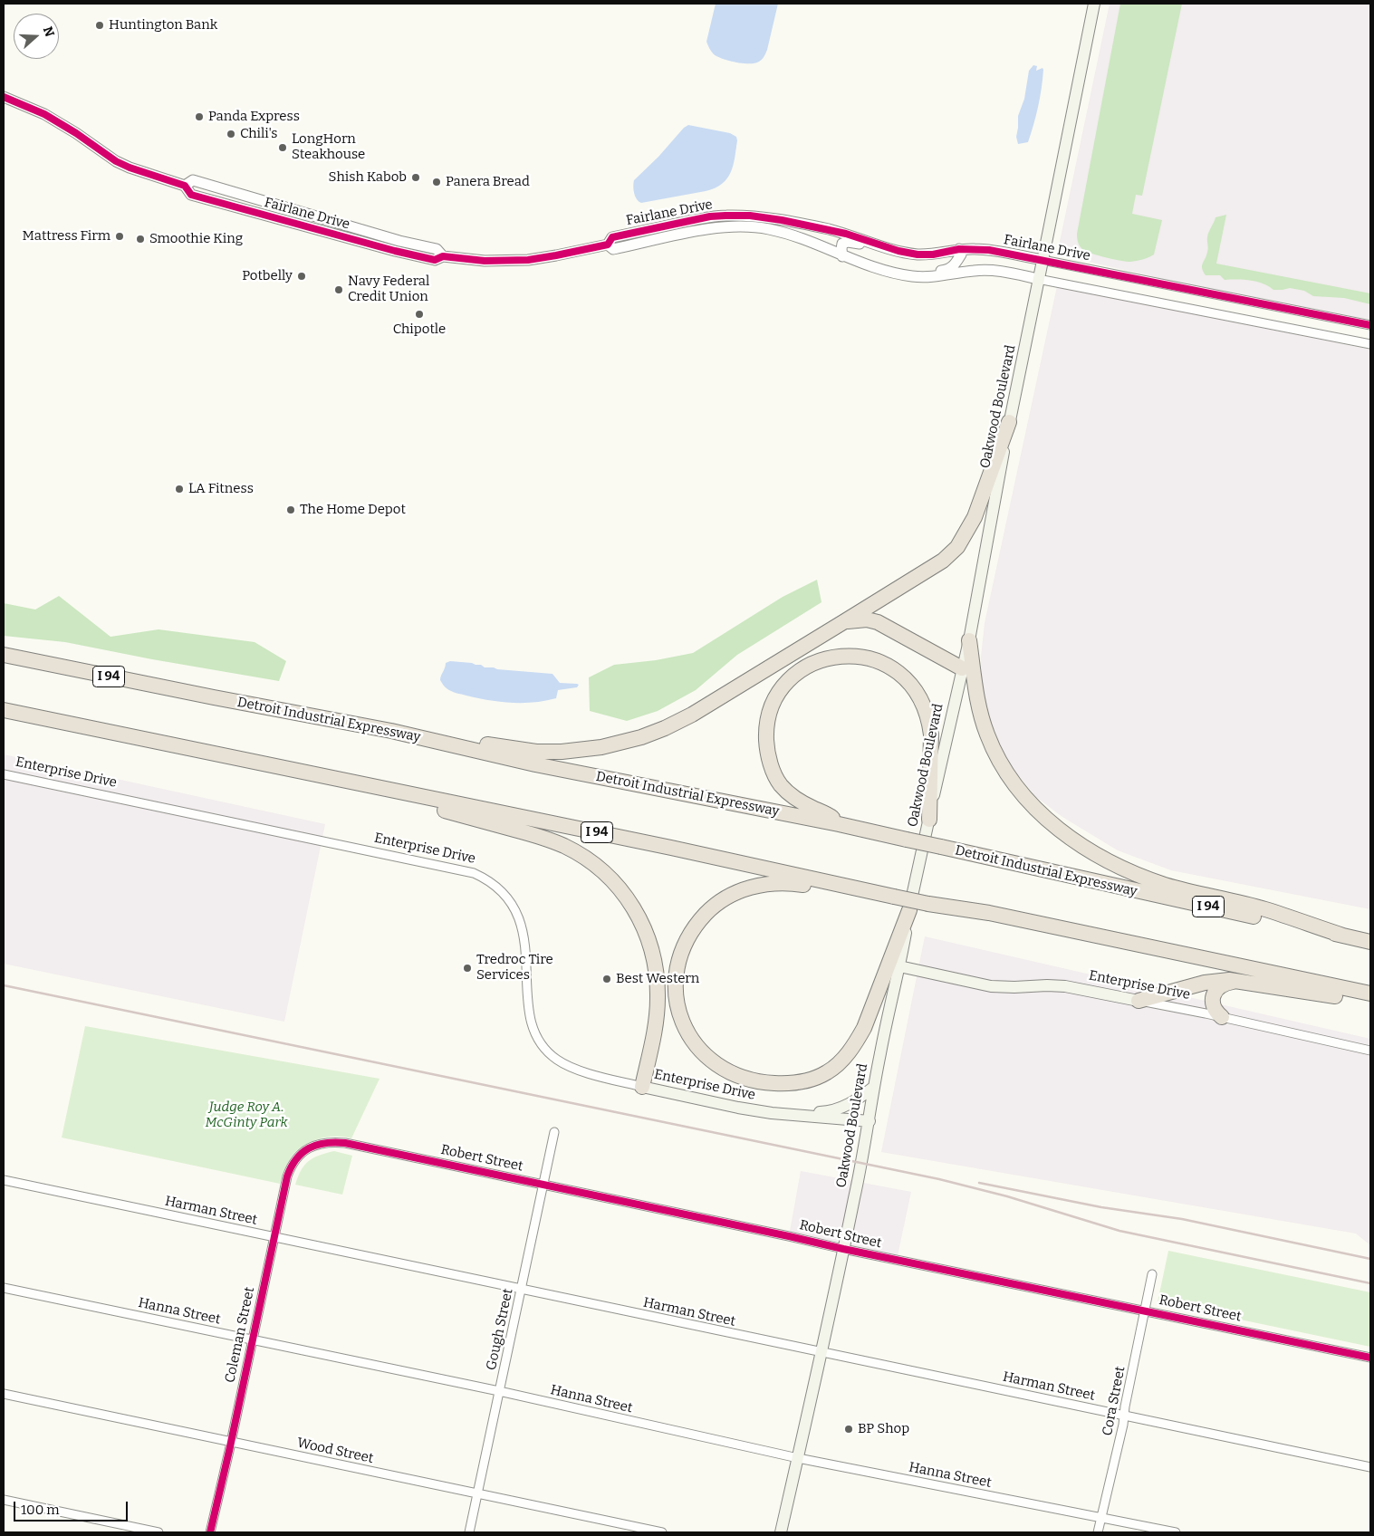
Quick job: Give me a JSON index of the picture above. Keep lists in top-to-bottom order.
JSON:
{
  "streets": {
    "highway": ["I 94", "Detroit Industrial Expressway"],
    "main road": ["Oakwood Boulevard", "Enterprise Drive"],
    "street": [
      "Fairlane Drive",
      "Robert Street",
      "Harman Street",
      "Hanna Street",
      "Gough Street",
      "Coleman Street",
      "Cora Street",
      "Wood Street"
    ]
  },
  "crossings": [
    ["Fairlane Drive", "Oakwood Boulevard"],
    ["Oakwood Boulevard", "Enterprise Drive"],
    ["Oakwood Boulevard", "Robert Street"],
    ["Oakwood Boulevard", "Harman Street"],
    ["Oakwood Boulevard", "Hanna Street"],
    ["Robert Street", "Gough Street"],
    ["Robert Street", "Coleman Street"],
    ["Robert Street", "Cora Street"],
    ["Harman Street", "Gough Street"],
    ["Harman Street", "Coleman Street"],
    ["Harman Street", "Cora Street"],
    ["Hanna Street", "Gough Street"],
    ["Hanna Street", "Coleman Street"],
    ["Hanna Street", "Cora Street"],
    ["Gough Street", "Wood Street"],
    ["Coleman Street", "Wood Street"]
  ],
  "parks": ["Judge Roy A. McGinty Park"],
  "places": [
    "Huntington Bank",
    "Panda Express",
    "Chili's",
    "LongHorn Steakhouse",
    "Shish Kabob",
    "Panera Bread",
    "Mattress Firm",
    "Smoothie King",
    "Potbelly",
    "Navy Federal Credit Union",
    "Chipotle",
    "LA Fitness",
    "The Home Depot",
    "Tredroc Tire Services",
    "Best Western",
    "BP Shop"
  ],
  "scale_bar": "100 m",
  "north": "right"
}
